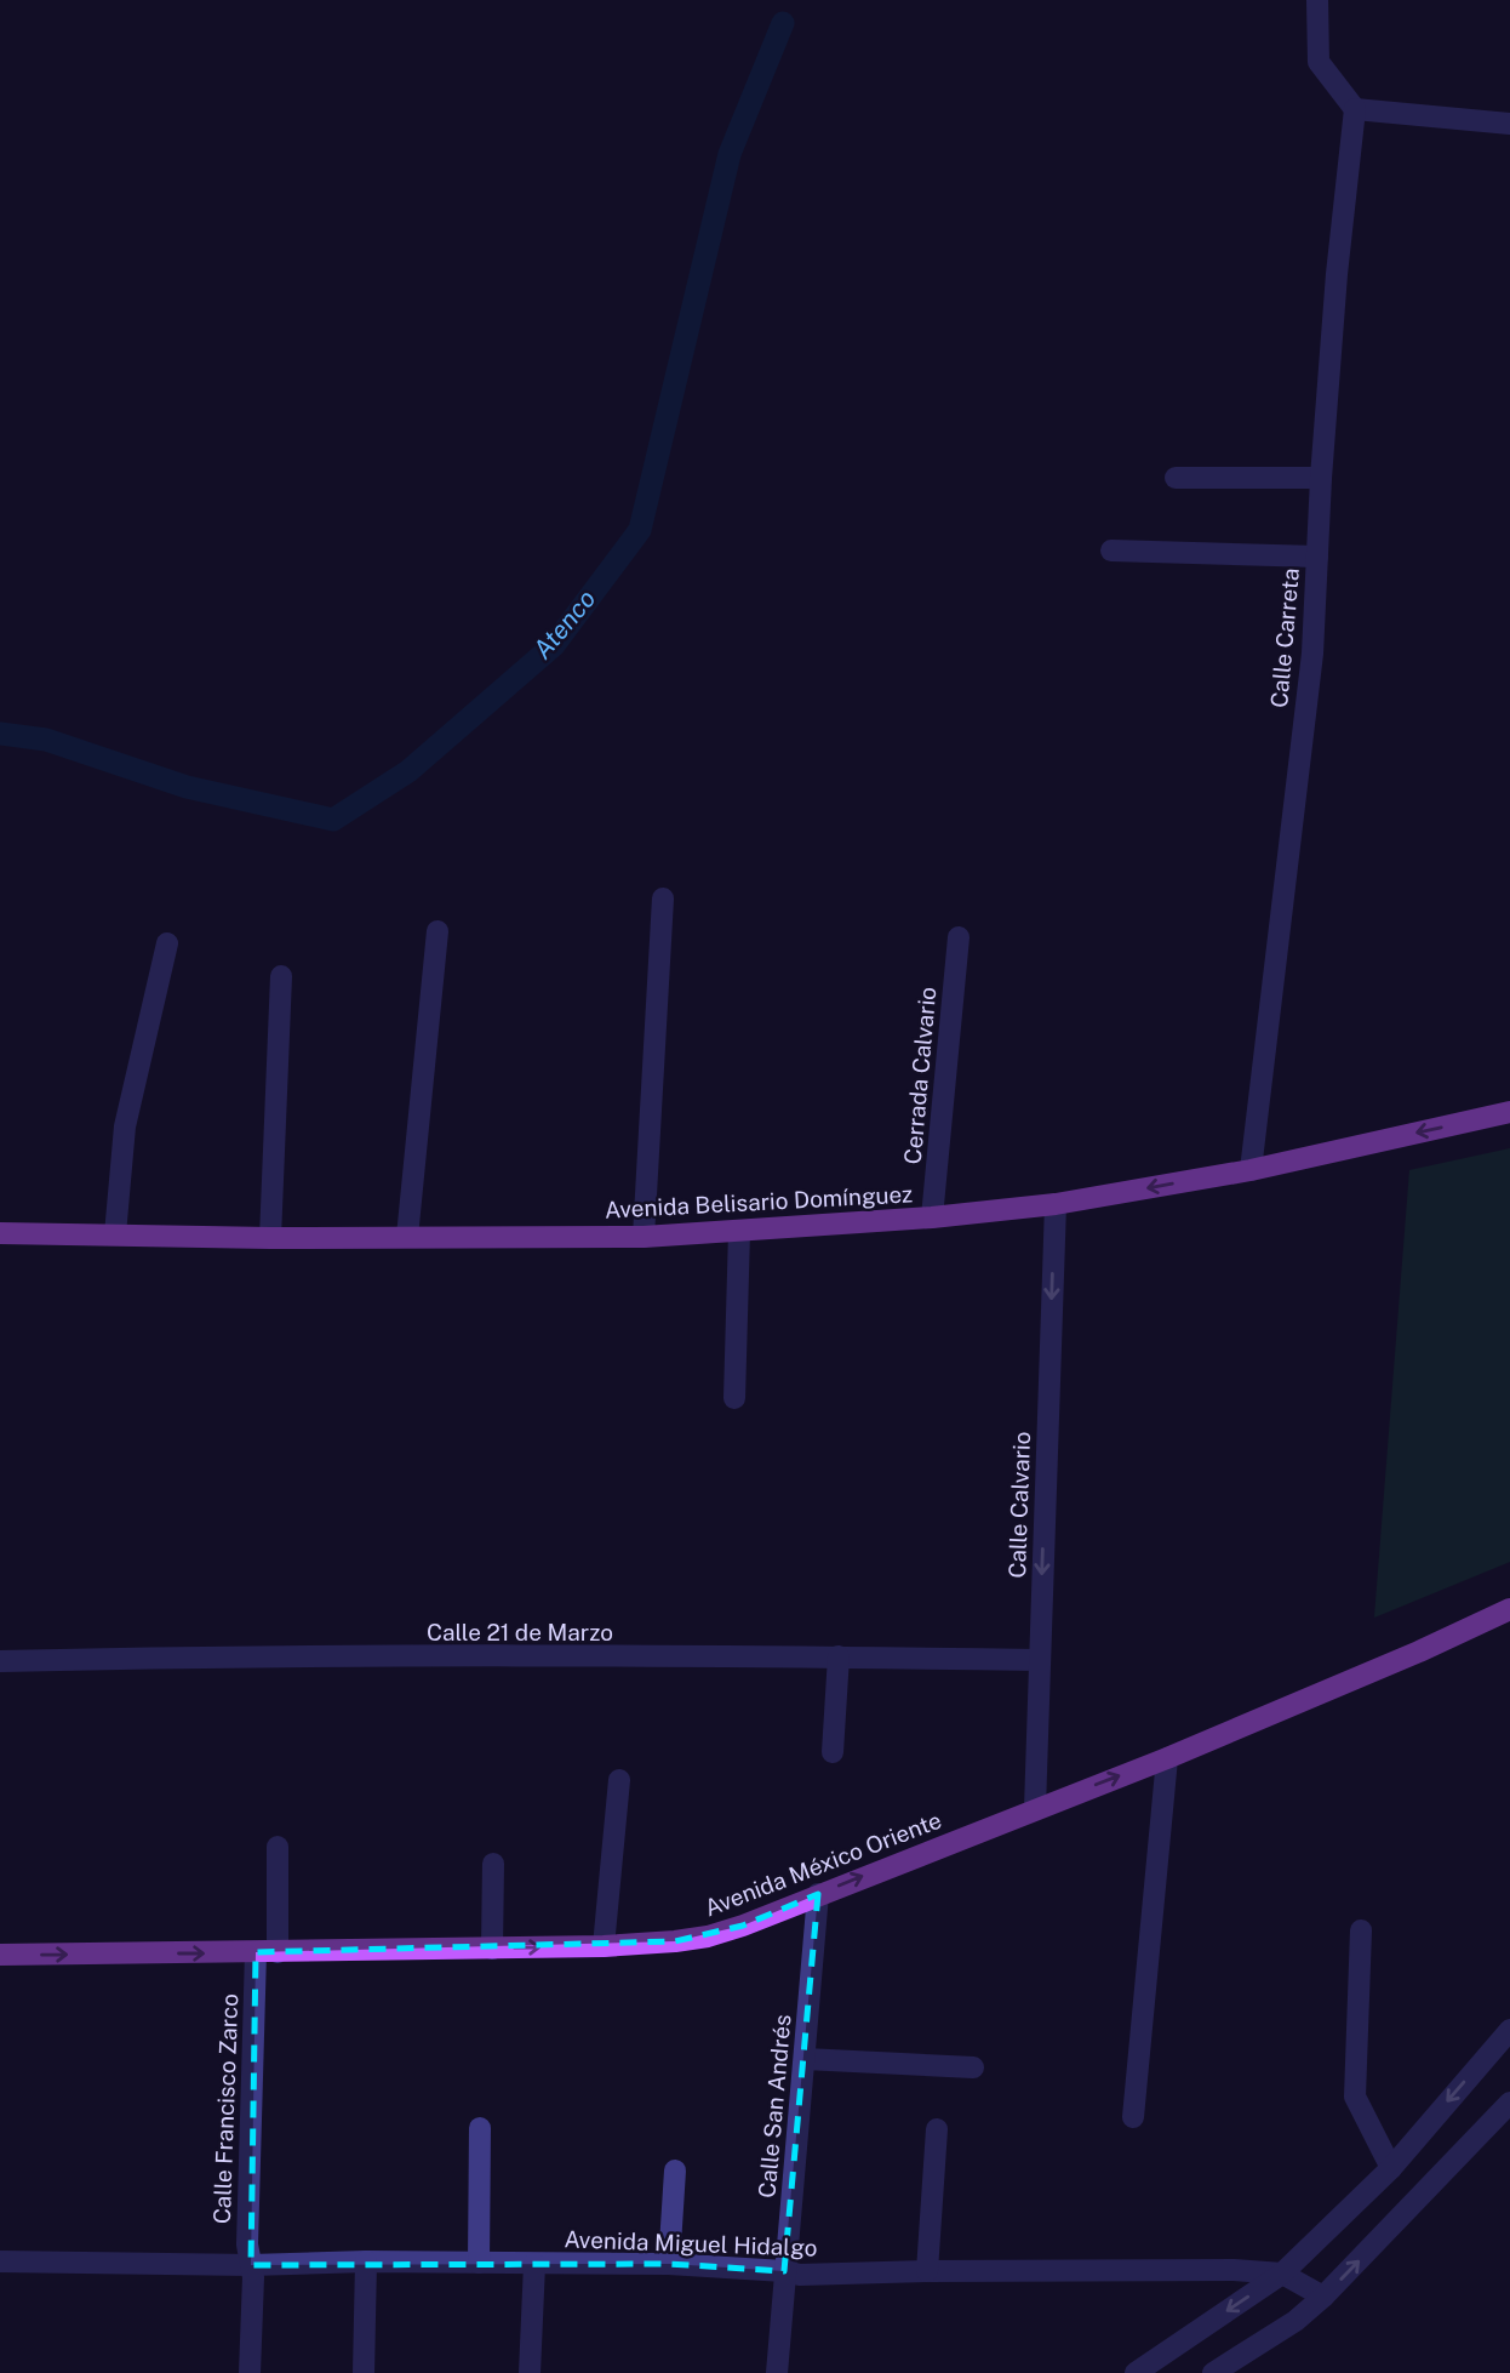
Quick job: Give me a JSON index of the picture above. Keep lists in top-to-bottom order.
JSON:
{
  "streets": {
    "main road": ["Avenida Belisario Domínguez", "Avenida México Oriente"],
    "street": [
      "Calle Carreta",
      "Cerrada Calvario",
      "Calle Calvario",
      "Calle 21 de Marzo",
      "Calle San Andrés",
      "Calle Francisco Zarco",
      "Avenida Miguel Hidalgo"
    ]
  },
  "crossings": [
    ["Calle Carreta", "Avenida Belisario Domínguez"],
    ["Cerrada Calvario", "Avenida Belisario Domínguez"],
    ["Avenida Belisario Domínguez", "Calle Calvario"],
    ["Calle Calvario", "Calle 21 de Marzo"],
    ["Calle Calvario", "Avenida México Oriente"],
    ["Avenida México Oriente", "Calle San Andrés"],
    ["Avenida México Oriente", "Calle Francisco Zarco"],
    ["Calle San Andrés", "Avenida Miguel Hidalgo"],
    ["Calle Francisco Zarco", "Avenida Miguel Hidalgo"]
  ],
  "one_way": ["Calle Calvario", "Avenida México Oriente"],
  "water": ["Atenco"]
}
